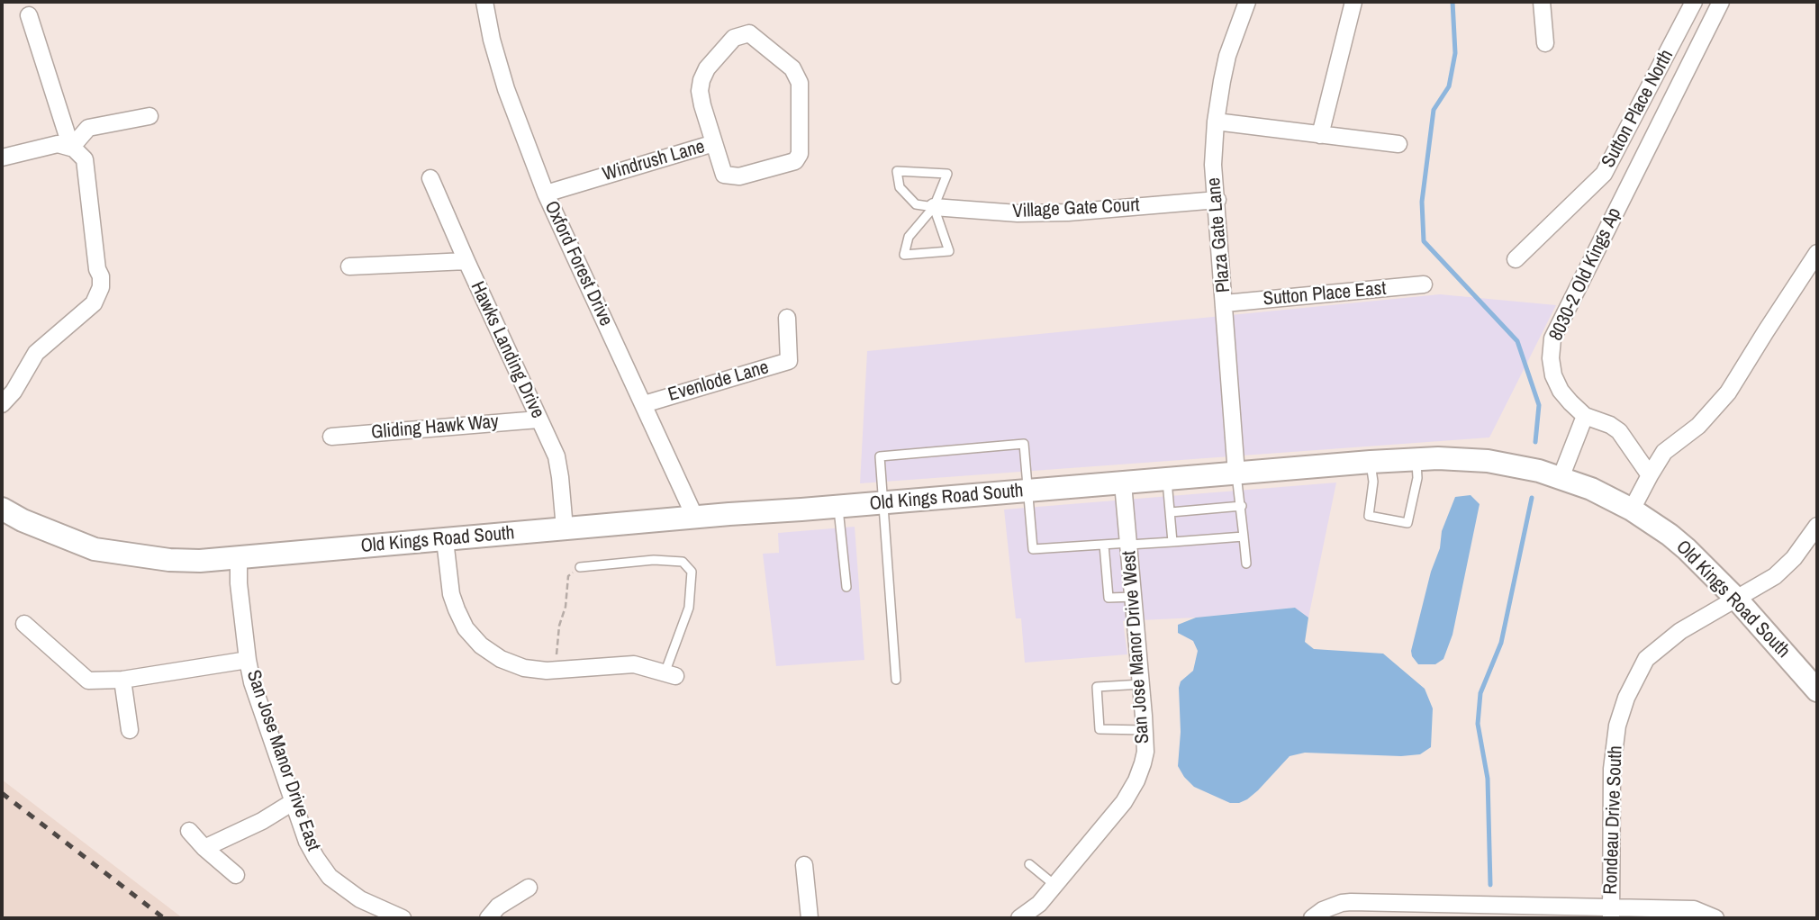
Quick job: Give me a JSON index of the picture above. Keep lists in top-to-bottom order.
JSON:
{
  "streets": {
    "street": [
      "Sutton Place North",
      "Windrush Lane",
      "Village Gate Court",
      "Plaza Gate Lane",
      "Oxford Forest Drive",
      "8030-2 Old Kings Ap",
      "Sutton Place East",
      "Hawks Landing Drive",
      "Evenlode Lane",
      "Gliding Hawk Way",
      "Old Kings Road South",
      "San Jose Manor Drive West",
      "San Jose Manor Drive East",
      "Rondeau Drive South"
    ]
  },
  "crossings": [
    ["Windrush Lane", "Oxford Forest Drive"],
    ["Village Gate Court", "Plaza Gate Lane"],
    ["Plaza Gate Lane", "Sutton Place East"],
    ["Plaza Gate Lane", "Old Kings Road South"],
    ["Oxford Forest Drive", "Evenlode Lane"],
    ["Oxford Forest Drive", "Old Kings Road South"],
    ["Hawks Landing Drive", "Gliding Hawk Way"],
    ["Hawks Landing Drive", "Old Kings Road South"],
    ["Old Kings Road South", "San Jose Manor Drive West"],
    ["Old Kings Road South", "San Jose Manor Drive East"],
    ["Old Kings Road South", "Rondeau Drive South"]
  ]
}
